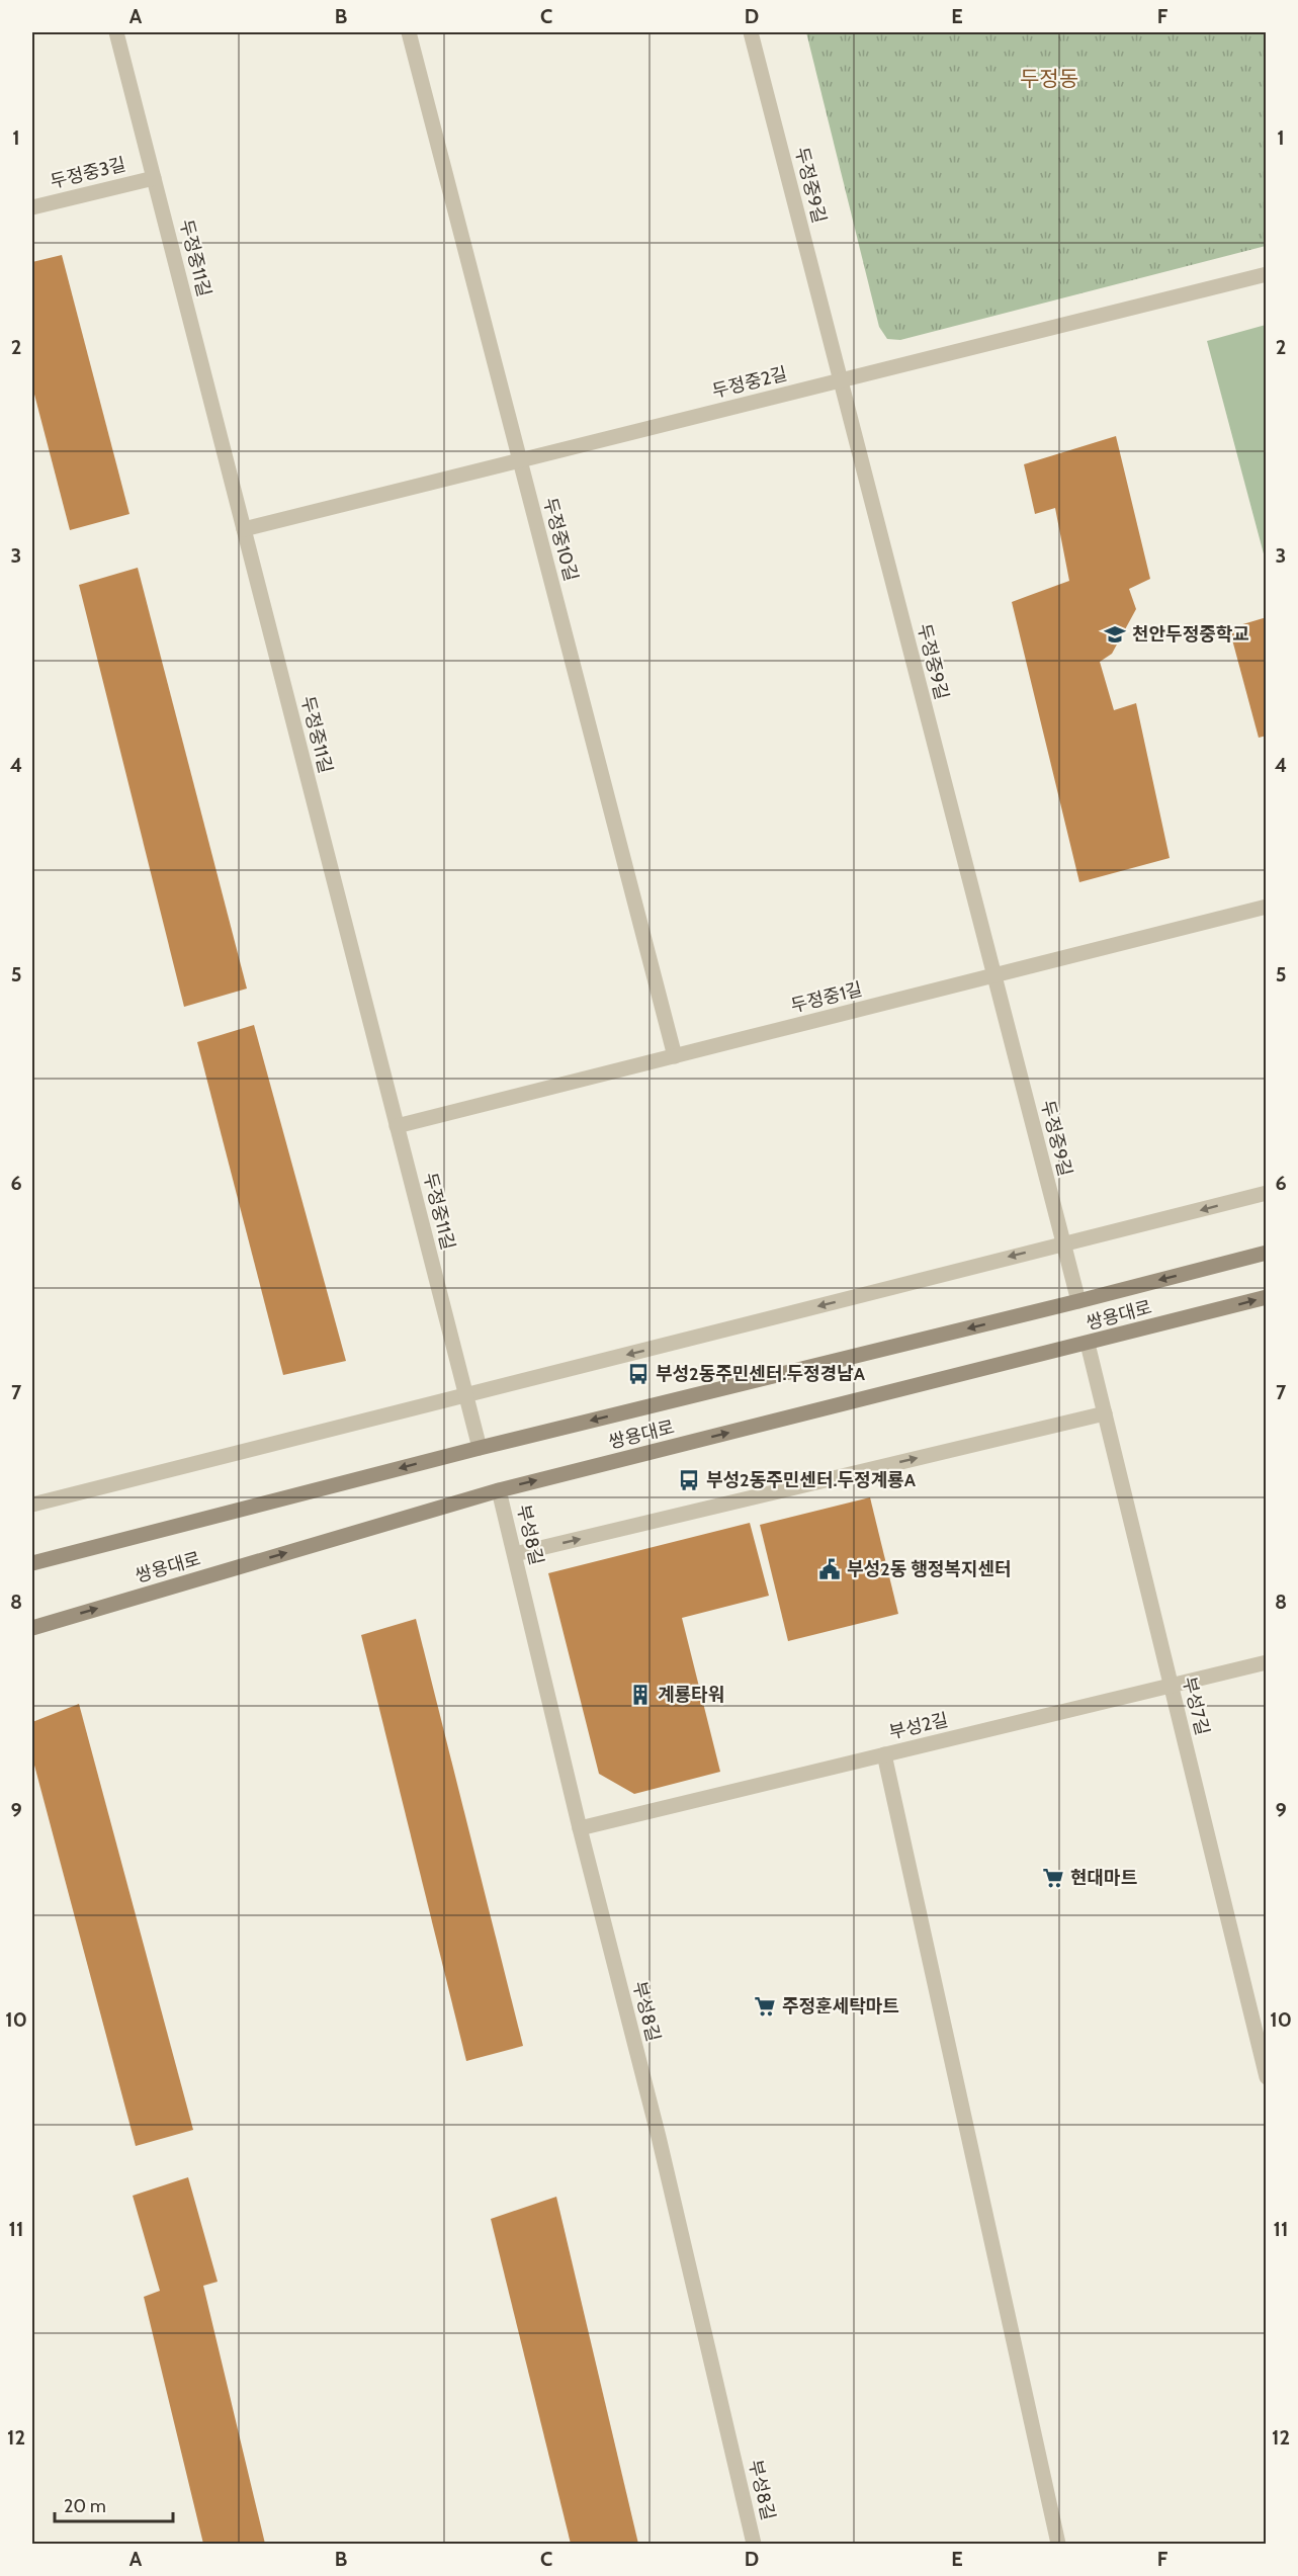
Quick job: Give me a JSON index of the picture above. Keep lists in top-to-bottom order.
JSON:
{
  "streets": {
    "street": [
      "두정중3길",
      "두정중9길",
      "두정중11길",
      "두정중2길",
      "두정중10길",
      "두정중1길",
      "쌍용대로",
      "부성8길",
      "부성7길",
      "부성2길"
    ]
  },
  "crossings": [
    ["두정중3길", "두정중11길"],
    ["두정중9길", "두정중2길"],
    ["두정중9길", "두정중1길"],
    ["두정중9길", "쌍용대로"],
    ["두정중11길", "두정중2길"],
    ["두정중11길", "두정중1길"],
    ["두정중11길", "쌍용대로"],
    ["두정중2길", "두정중10길"],
    ["두정중10길", "두정중1길"],
    ["쌍용대로", "부성8길"],
    ["쌍용대로", "부성7길"],
    ["부성8길", "부성2길"],
    ["부성7길", "부성2길"]
  ],
  "districts": ["두정동"],
  "places": {
    "school or university": ["천안두정중학교"],
    "bus stop": ["부성2동주민센터.두정경남A", "부성2동주민센터.두정계룡A"],
    "public building": ["부성2동 행정복지센터"],
    "building": ["계룡타워"],
    "supermarket": ["현대마트", "주정훈세탁마트"]
  },
  "scale_bar": "20 m",
  "grid": {
    "columns": [
      "A",
      "B",
      "C",
      "D",
      "E",
      "F"
    ],
    "rows": [
      "1",
      "2",
      "3",
      "4",
      "5",
      "6",
      "7",
      "8",
      "9",
      "10",
      "11",
      "12"
    ]
  }
}
